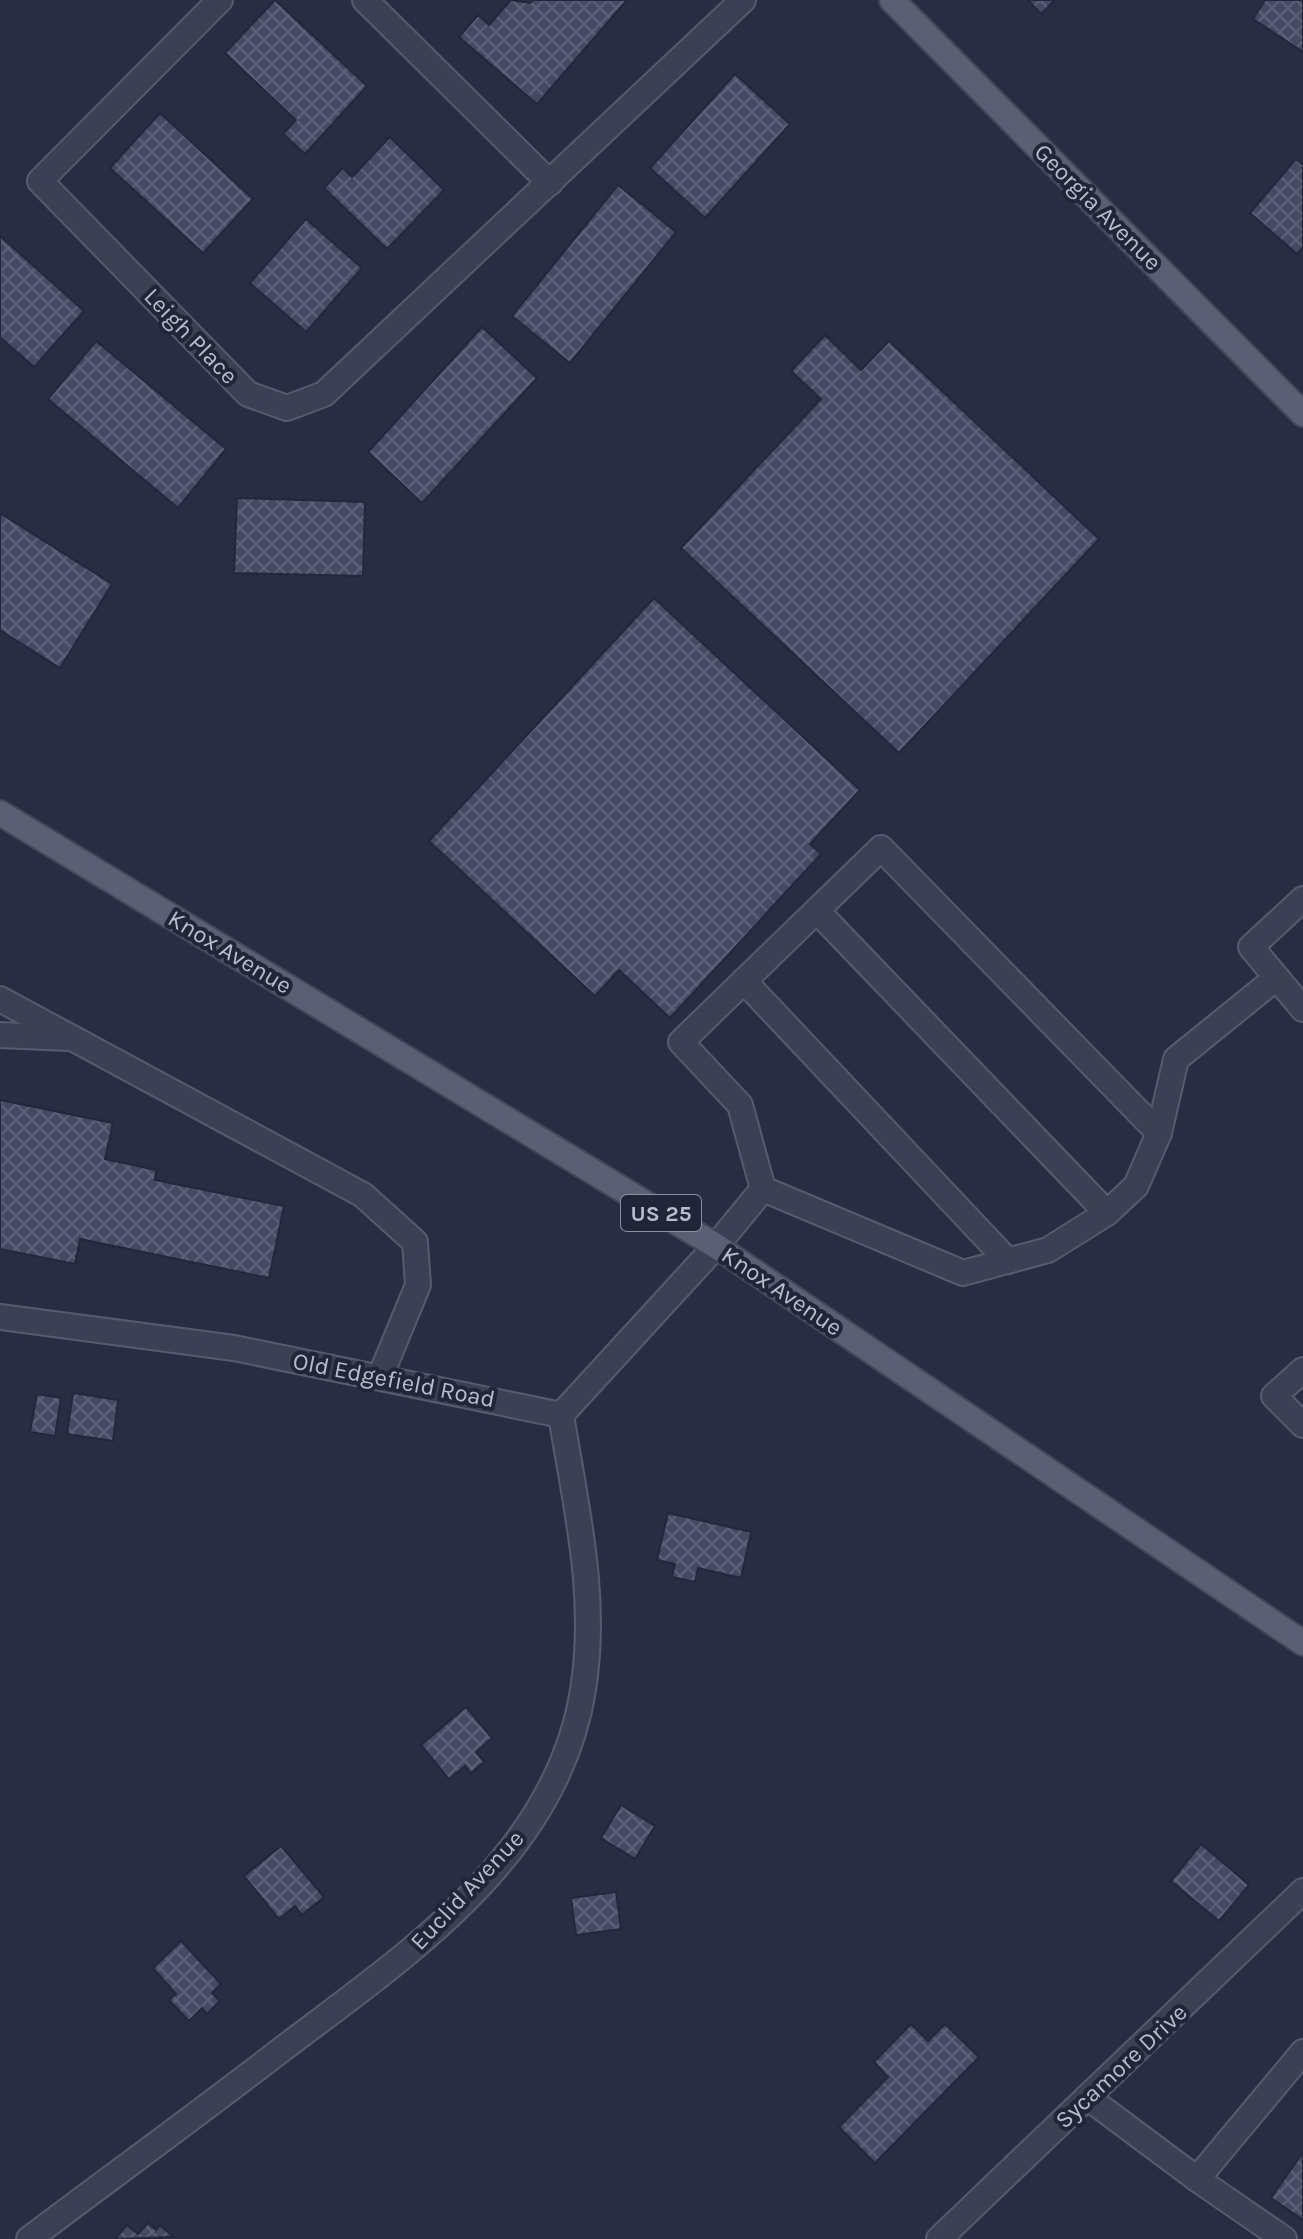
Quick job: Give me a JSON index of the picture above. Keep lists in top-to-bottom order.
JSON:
{
  "streets": {
    "main road": ["Georgia Avenue", "Knox Avenue", "US 25"],
    "street": [
      "Leigh Place",
      "Old Edgefield Road",
      "Euclid Avenue",
      "Sycamore Drive"
    ]
  },
  "crossings": [
    ["Old Edgefield Road", "Euclid Avenue"]
  ]
}
